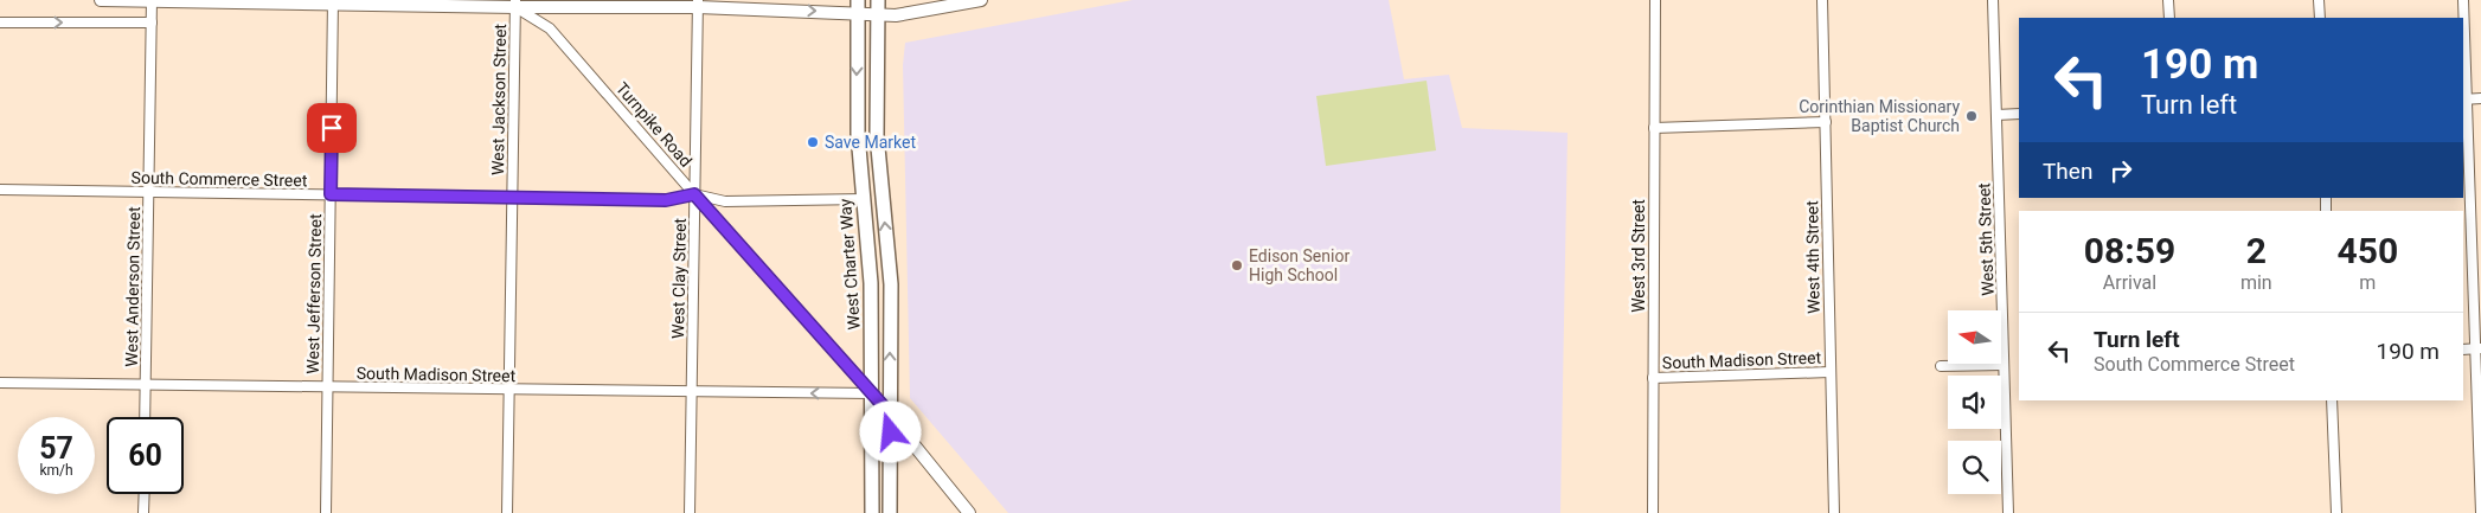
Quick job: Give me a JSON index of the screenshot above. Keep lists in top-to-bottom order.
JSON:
{
  "streets": {
    "main road": ["Turnpike Road", "West Charter Way"],
    "street": [
      "West Jackson Street",
      "South Commerce Street",
      "West 5th Street",
      "West 3rd Street",
      "West 4th Street",
      "West Clay Street",
      "West Anderson Street",
      "West Jefferson Street",
      "South Madison Street"
    ]
  },
  "crossings": [
    ["West Jackson Street", "Turnpike Road"],
    ["West Jackson Street", "South Commerce Street"],
    ["West Jackson Street", "South Madison Street"],
    ["Turnpike Road", "South Commerce Street"],
    ["Turnpike Road", "West Charter Way"],
    ["Turnpike Road", "West Clay Street"],
    ["Turnpike Road", "South Madison Street"],
    ["South Commerce Street", "West Charter Way"],
    ["South Commerce Street", "West Clay Street"],
    ["South Commerce Street", "West Anderson Street"],
    ["South Commerce Street", "West Jefferson Street"],
    ["West 3rd Street", "South Madison Street"],
    ["West 4th Street", "South Madison Street"],
    ["West Charter Way", "South Madison Street"],
    ["West Clay Street", "South Madison Street"],
    ["West Anderson Street", "South Madison Street"],
    ["West Jefferson Street", "South Madison Street"]
  ],
  "places": ["Corinthian Missionary Baptist Church", "Save Market", "Edison Senior High School"],
  "north": "left",
  "page": {
    "turn": ["190 m", "Turn left"],
    "then": "Then",
    "eta": [
      "08:59",
      "Arrival",
      "2",
      "min",
      "450",
      "m"
    ],
    "list": [
      {
        "name": "Turn left",
        "note": "South Commerce Street",
        "value": "190 m"
      }
    ],
    "speed": "57 km/h",
    "limit": "60"
  }
}
